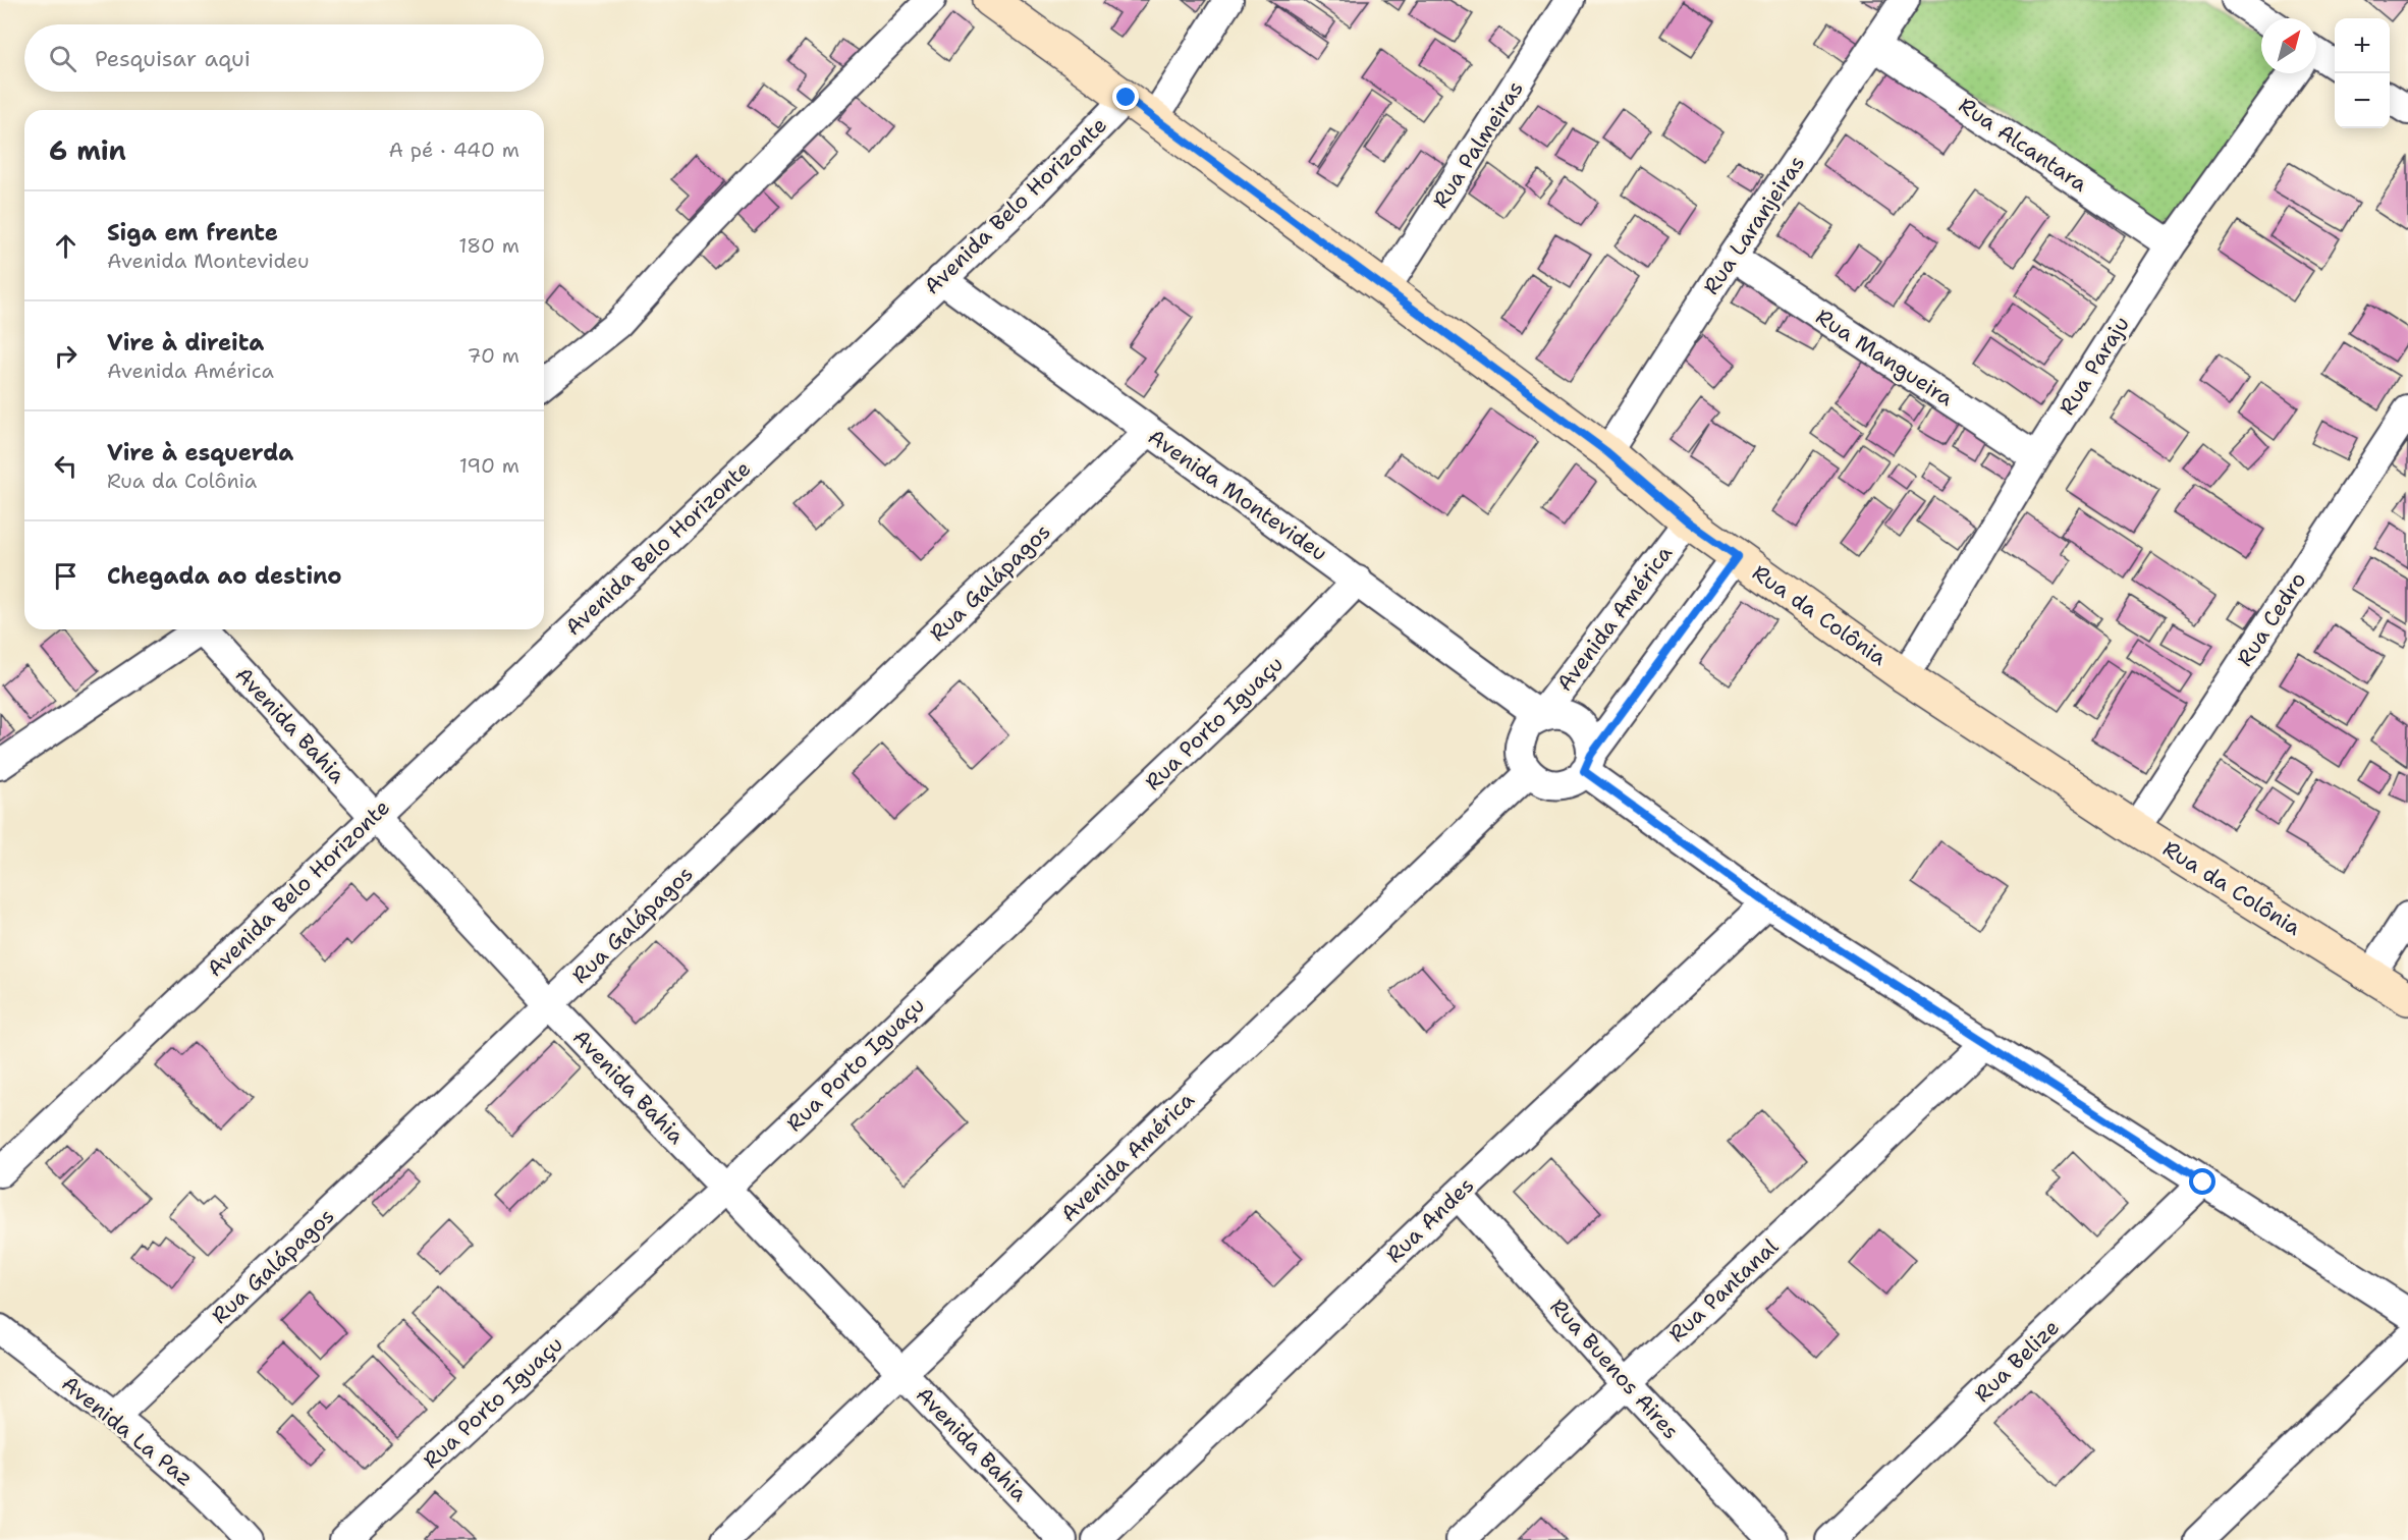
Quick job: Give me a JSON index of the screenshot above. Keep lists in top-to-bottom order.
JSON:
{
  "streets": {
    "main road": ["Rua da Colônia"],
    "street": [
      "Rua Palmeiras",
      "Rua Alcantara",
      "Avenida Belo Horizonte",
      "Rua Laranjeiras",
      "Rua Mangueira",
      "Rua Paraju",
      "Avenida Montevideu",
      "Rua Galápagos",
      "Avenida América",
      "Rua Cedro",
      "Rua Porto Iguaçu",
      "Avenida Bahia",
      "Rua Andes",
      "Rua Pantanal",
      "Rua Belize",
      "Rua Buenos Aires",
      "Avenida La Paz"
    ]
  },
  "crossings": [
    ["Rua Palmeiras", "Rua da Colônia"],
    ["Rua Alcantara", "Rua Laranjeiras"],
    ["Rua Alcantara", "Rua Paraju"],
    ["Avenida Belo Horizonte", "Avenida Montevideu"],
    ["Avenida Belo Horizonte", "Rua da Colônia"],
    ["Avenida Belo Horizonte", "Avenida Bahia"],
    ["Rua Laranjeiras", "Rua Mangueira"],
    ["Rua Laranjeiras", "Rua da Colônia"],
    ["Rua Mangueira", "Rua Paraju"],
    ["Rua Paraju", "Rua da Colônia"],
    ["Avenida Montevideu", "Rua Galápagos"],
    ["Avenida Montevideu", "Avenida América"],
    ["Avenida Montevideu", "Rua Porto Iguaçu"],
    ["Rua Galápagos", "Avenida Bahia"],
    ["Rua Galápagos", "Avenida La Paz"],
    ["Rua da Colônia", "Avenida América"],
    ["Rua da Colônia", "Rua Cedro"],
    ["Avenida América", "Avenida Bahia"],
    ["Rua Porto Iguaçu", "Avenida Bahia"],
    ["Rua Andes", "Rua Buenos Aires"],
    ["Rua Pantanal", "Rua Buenos Aires"]
  ],
  "north": "top right",
  "page": {
    "map_buttons": ["+", "−"],
    "search": "Pesquisar aqui",
    "heading": ["6 min", "A pé · 440 m"],
    "list": [
      ["Siga em frente", "Avenida Montevideu", "180 m"],
      ["Vire à direita", "Avenida América", "70 m"],
      ["Vire à esquerda", "Rua da Colônia", "190 m"],
      "Chegada ao destino"
    ]
  }
}
